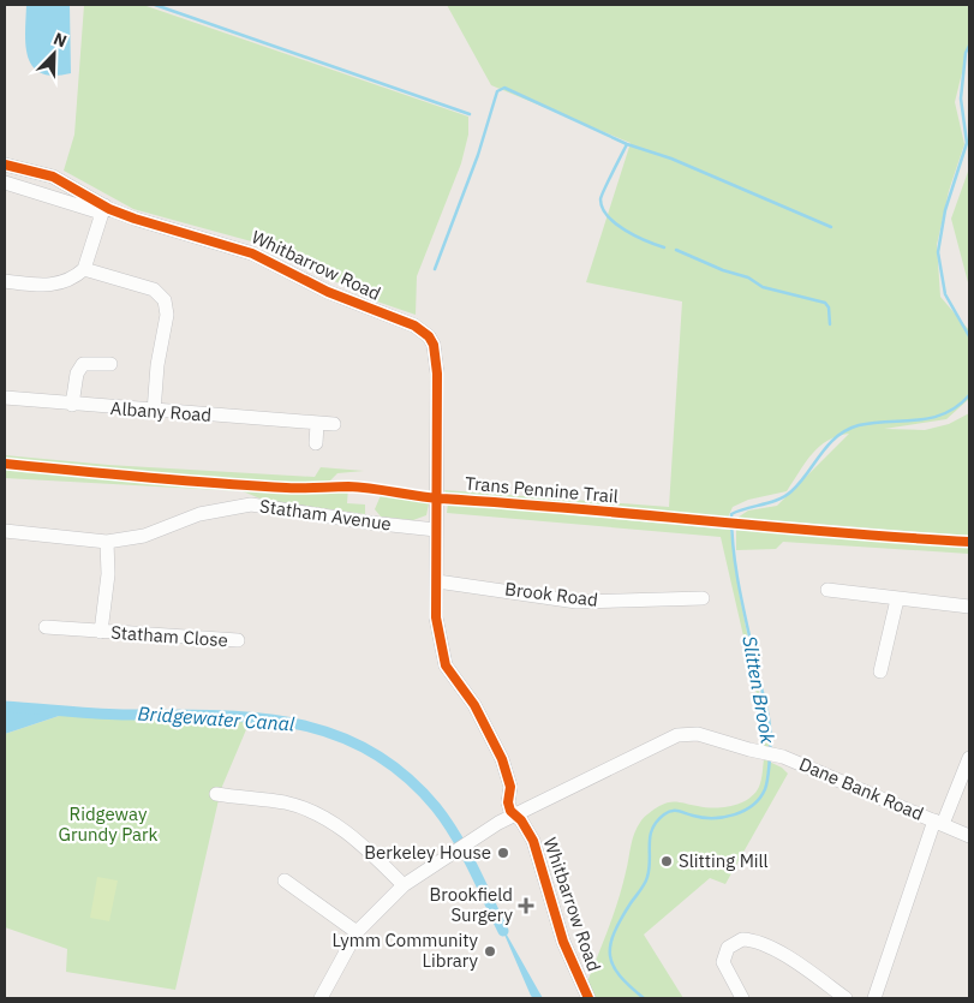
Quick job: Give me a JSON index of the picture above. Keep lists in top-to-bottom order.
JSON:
{
  "streets": {
    "street": [
      "Whitbarrow Road",
      "Albany Road",
      "Statham Avenue",
      "Brook Road",
      "Statham Close",
      "Dane Bank Road"
    ],
    "cycle path": ["Trans Pennine Trail"]
  },
  "crossings": [
    ["Whitbarrow Road", "Statham Avenue"],
    ["Whitbarrow Road", "Brook Road"],
    ["Whitbarrow Road", "Dane Bank Road"],
    ["Statham Avenue", "Statham Close"]
  ],
  "water": ["Slitten Brook", "Bridgewater Canal"],
  "parks": ["Ridgeway Grundy Park"],
  "places": {
    "other": ["Berkeley House", "Slitting Mill", "Lymm Community Library"],
    "health": ["Brookfield Surgery"]
  },
  "north": "top right"
}
